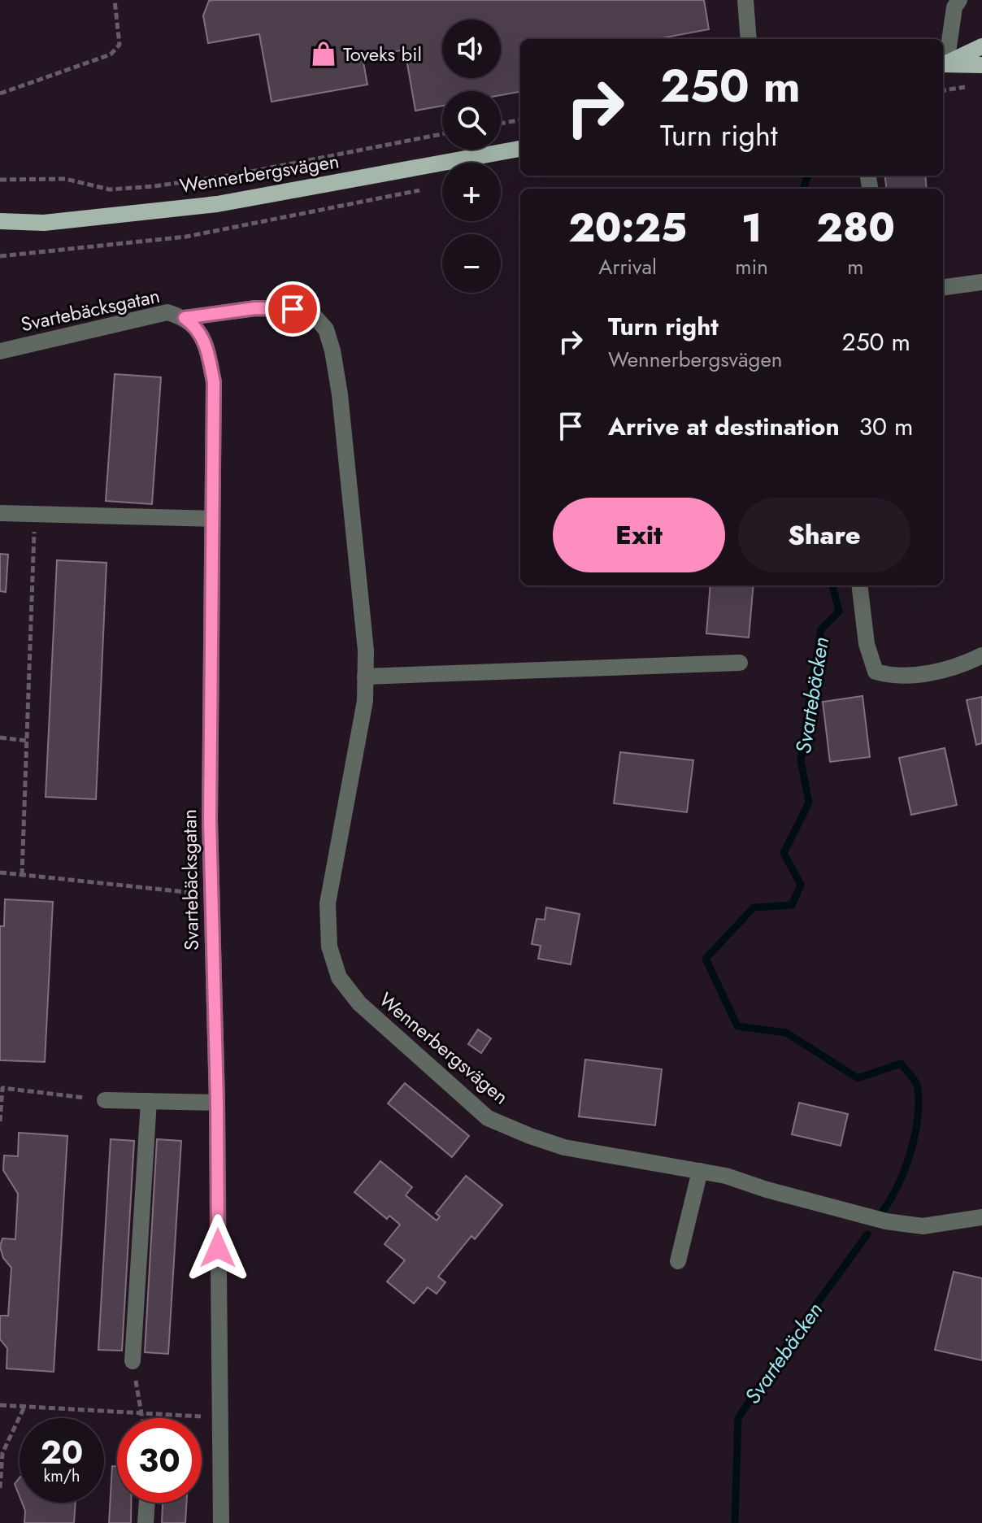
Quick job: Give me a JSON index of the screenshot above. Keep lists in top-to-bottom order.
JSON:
{
  "streets": {
    "main road": ["Wennerbergsvägen"],
    "street": ["Svartebäcksgatan"]
  },
  "crossings": [
    ["Wennerbergsvägen", "Svartebäcksgatan"]
  ],
  "water": ["Svartebäcken"],
  "places": {
    "shop": ["Toveks bil"]
  },
  "page": {
    "map_buttons": ["+", "−"],
    "turn": ["250 m", "Turn right"],
    "eta": [
      "20:25",
      "Arrival",
      "1",
      "min",
      "280",
      "m"
    ],
    "list": [
      {
        "name": "Turn right",
        "note": "Wennerbergsvägen",
        "value": "250 m"
      },
      {
        "name": "Arrive at destination",
        "value": "30 m"
      }
    ],
    "buttons": ["Exit", "Share"],
    "speed": "20 km/h",
    "limit": "30"
  }
}
